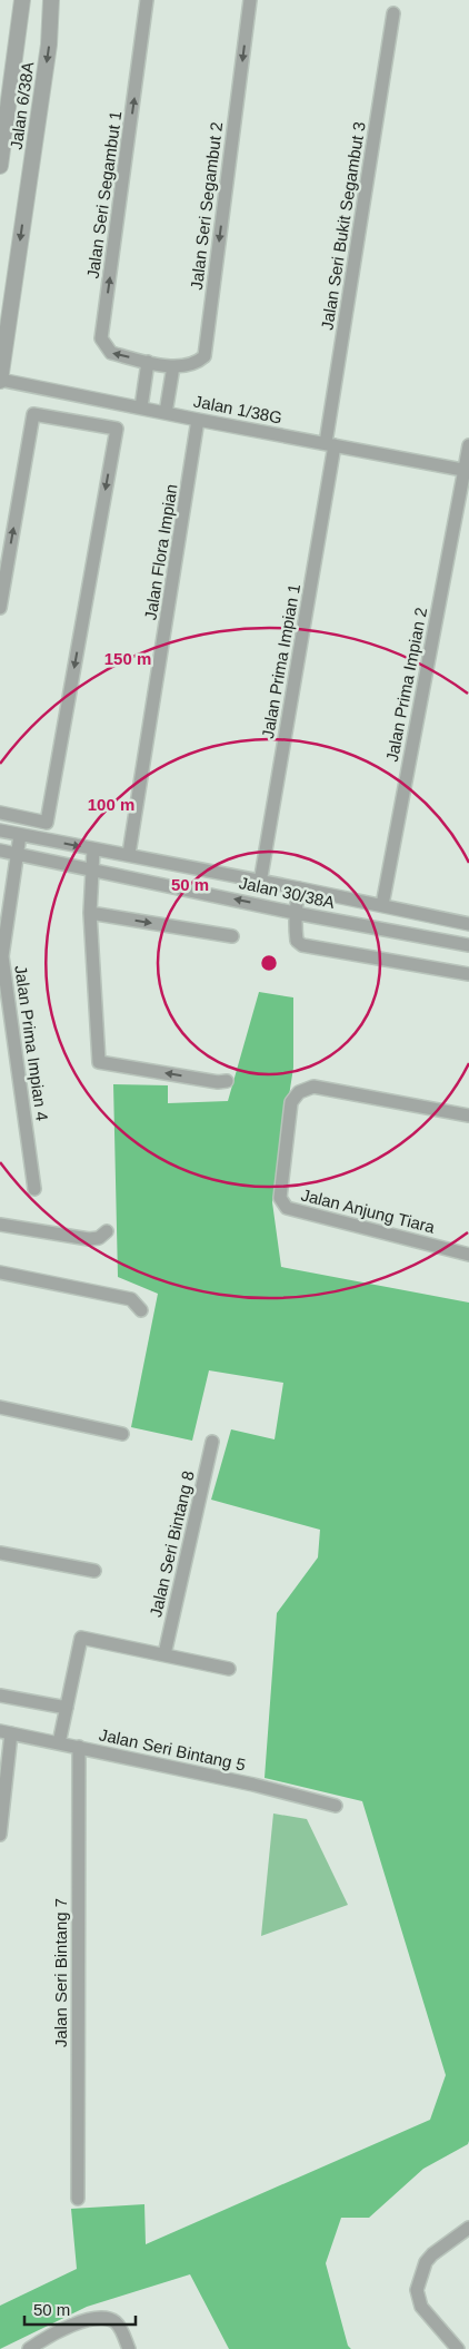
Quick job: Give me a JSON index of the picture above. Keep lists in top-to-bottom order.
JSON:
{
  "streets": {
    "street": [
      "Jalan 6/38A",
      "Jalan Seri Segambut 1",
      "Jalan Seri Segambut 2",
      "Jalan Seri Bukit Segambut 3",
      "Jalan 1/38G",
      "Jalan Flora Impian",
      "Jalan Prima Impian 1",
      "Jalan Prima Impian 2",
      "Jalan 30/38A",
      "Jalan Prima Impian 4",
      "Jalan Anjung Tiara",
      "Jalan Seri Bintang 8",
      "Jalan Seri Bintang 5",
      "Jalan Seri Bintang 7"
    ]
  },
  "crossings": [
    ["Jalan 6/38A", "Jalan 1/38G"],
    ["Jalan Seri Segambut 1", "Jalan Seri Segambut 2"],
    ["Jalan Seri Bukit Segambut 3", "Jalan 1/38G"],
    ["Jalan Seri Bukit Segambut 3", "Jalan Prima Impian 1"],
    ["Jalan 1/38G", "Jalan Flora Impian"],
    ["Jalan 1/38G", "Jalan Prima Impian 1"],
    ["Jalan 1/38G", "Jalan Prima Impian 2"],
    ["Jalan Flora Impian", "Jalan 30/38A"],
    ["Jalan Prima Impian 1", "Jalan 30/38A"],
    ["Jalan Prima Impian 2", "Jalan 30/38A"],
    ["Jalan 30/38A", "Jalan Prima Impian 4"],
    ["Jalan Seri Bintang 5", "Jalan Seri Bintang 7"]
  ],
  "one_way": ["Jalan Seri Segambut 1", "Jalan Seri Segambut 2"],
  "scale_bar": "50 m",
  "rings": ["150 m", "100 m", "50 m"]
}
